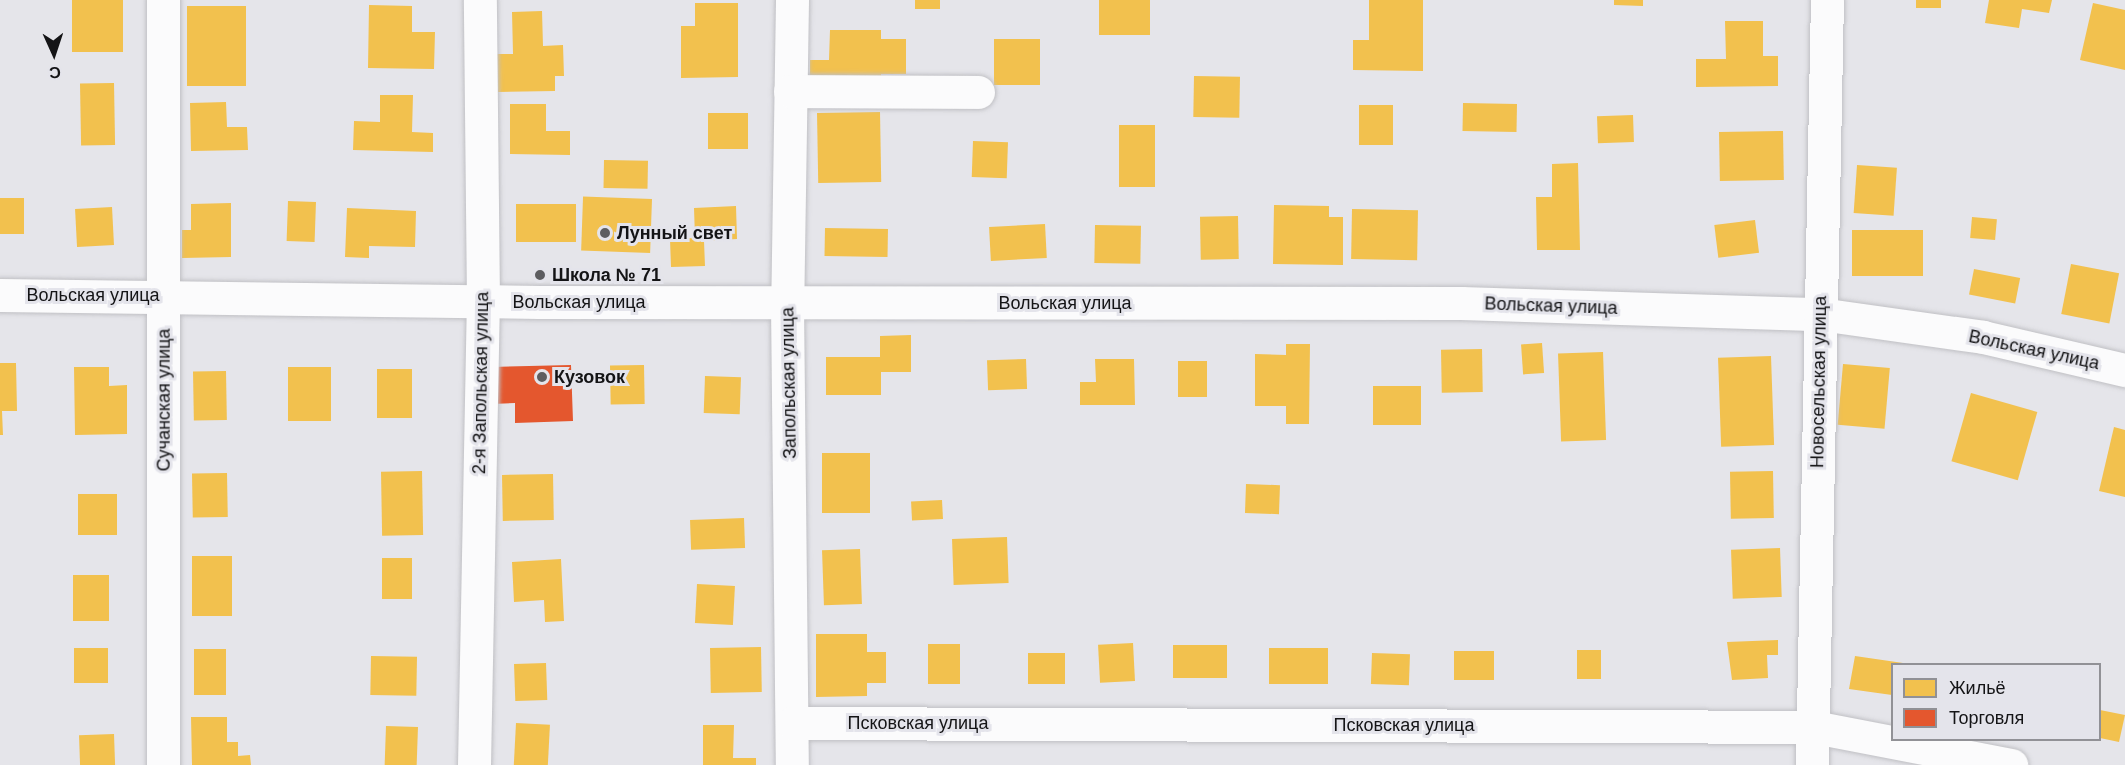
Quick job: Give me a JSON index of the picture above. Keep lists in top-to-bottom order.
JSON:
{
  "streets": {
    "street": [
      "Вольская улица",
      "Новосельская улица",
      "2-я Запольская улица",
      "Запольская улица",
      "Сучанская улица",
      "Псковская улица"
    ]
  },
  "crossings": [
    ["Вольская улица", "Новосельская улица"],
    ["Вольская улица", "2-я Запольская улица"],
    ["Вольская улица", "Запольская улица"],
    ["Вольская улица", "Сучанская улица"],
    ["Новосельская улица", "Псковская улица"],
    ["Запольская улица", "Псковская улица"]
  ],
  "places": ["Лунный свет", "Школа № 71", "Кузовок"],
  "legend": ["Жильё", "Торговля"],
  "north": "bottom"
}
